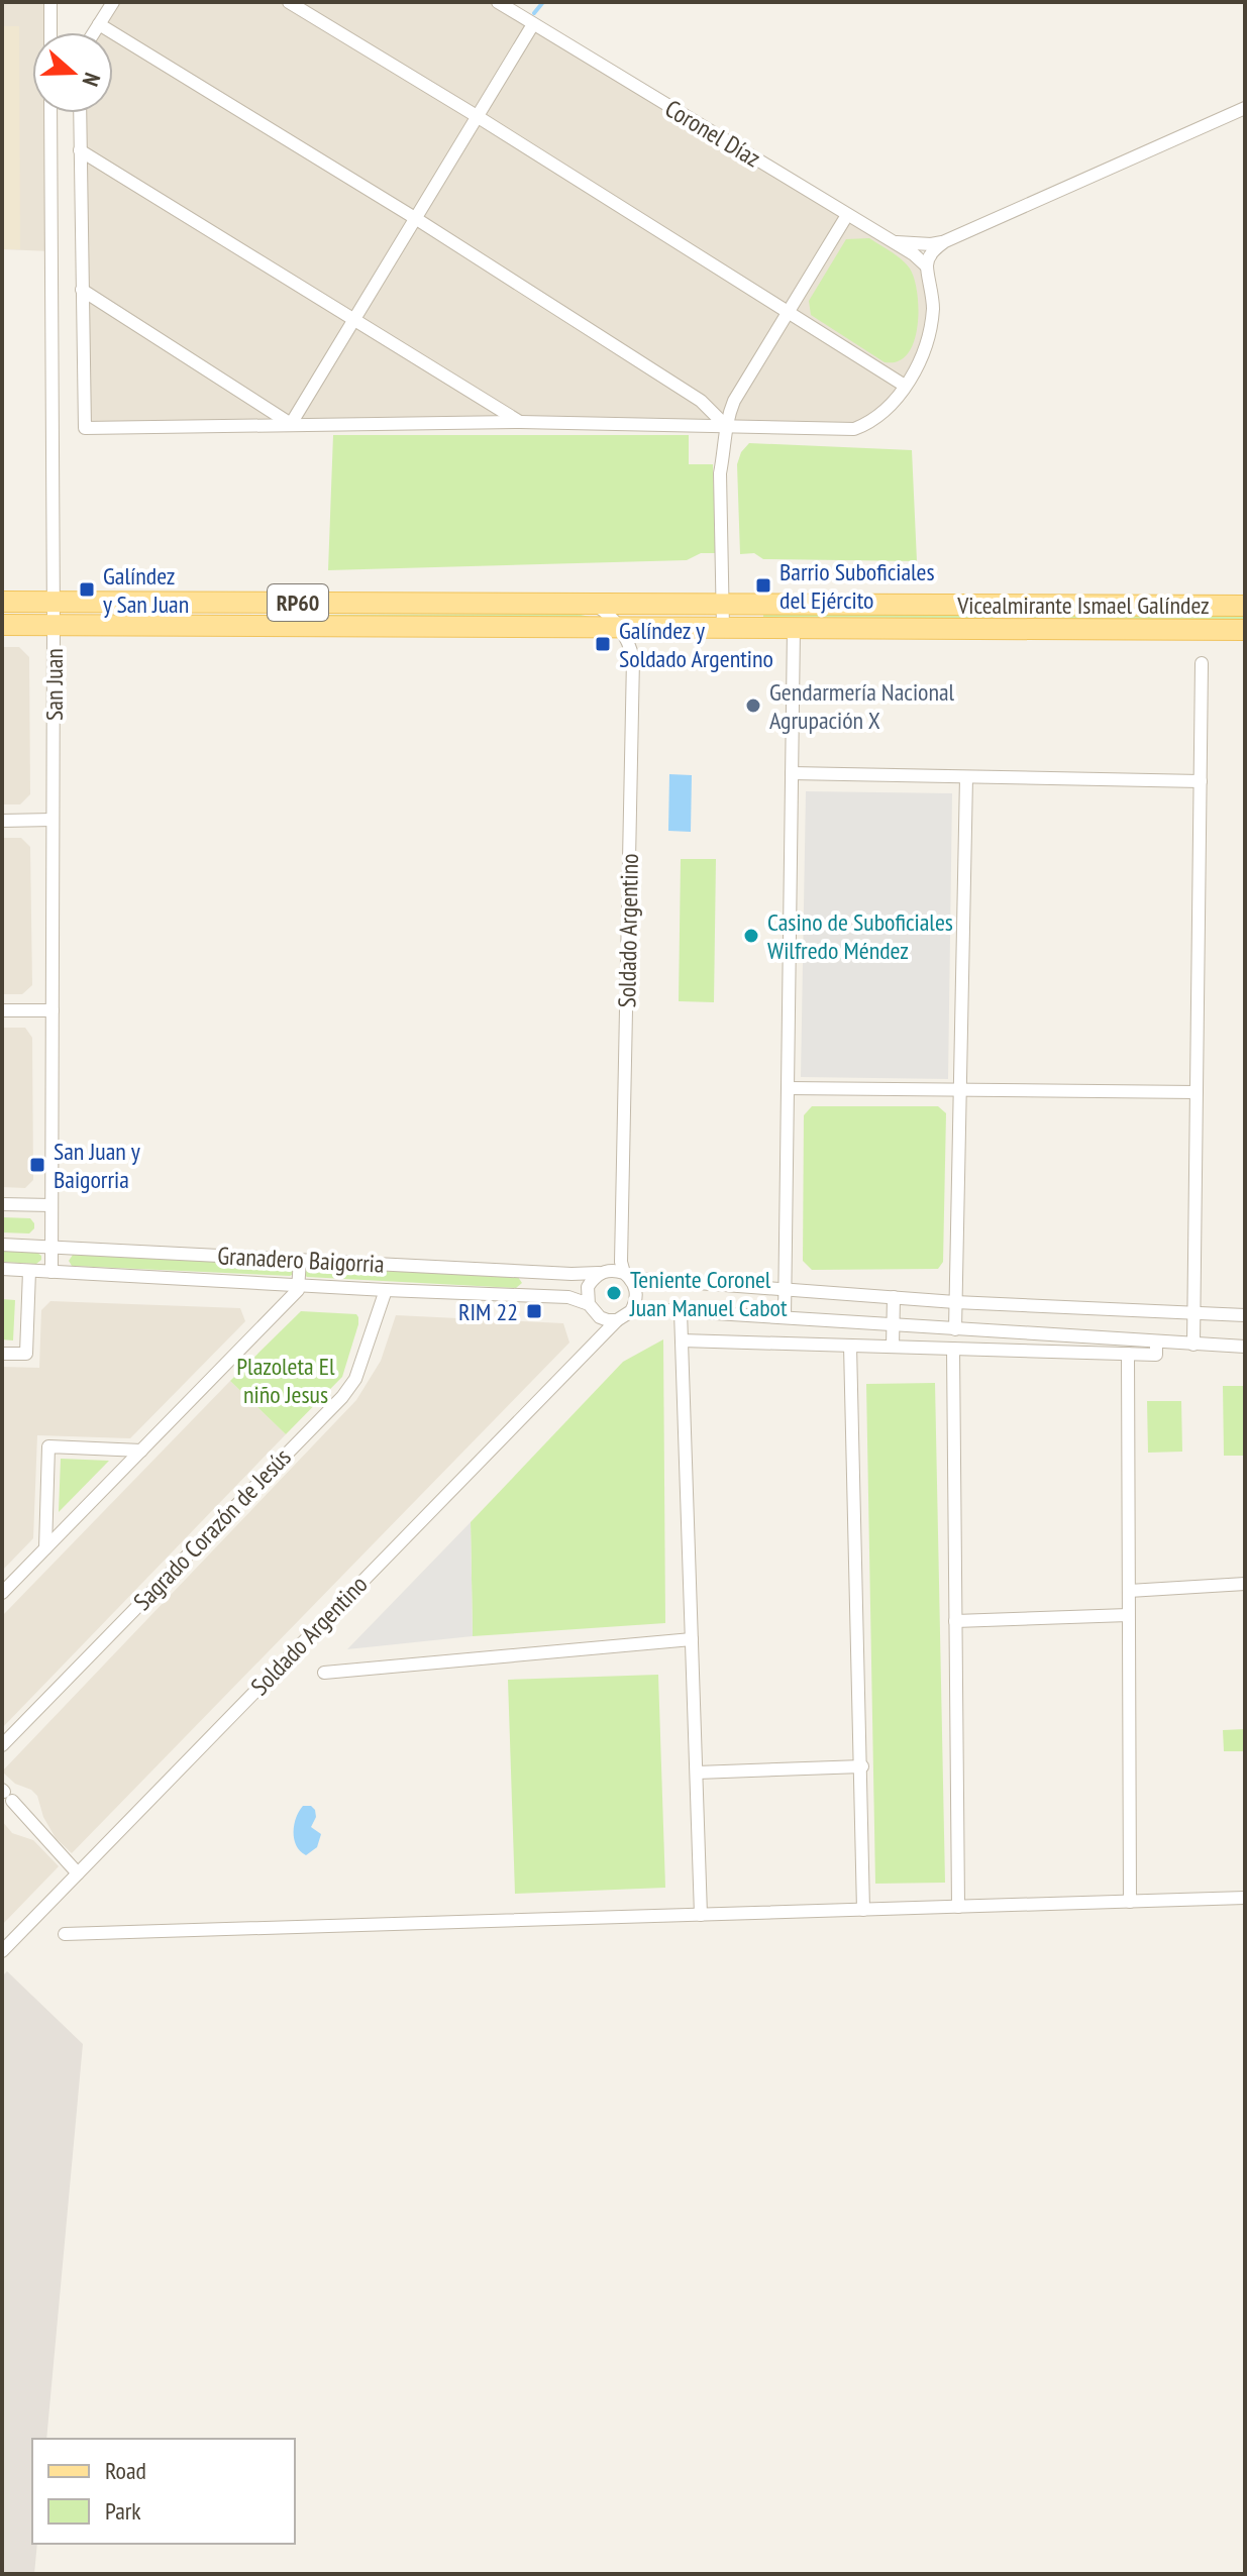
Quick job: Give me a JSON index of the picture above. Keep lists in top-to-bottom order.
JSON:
{
  "streets": {
    "main road": ["RP60", "Vicealmirante Ismael Galíndez"],
    "street": [
      "Coronel Díaz",
      "San Juan",
      "Soldado Argentino",
      "Granadero Baigorria",
      "Sagrado Corazón de Jesús"
    ]
  },
  "crossings": [
    ["Vicealmirante Ismael Galíndez", "San Juan"],
    ["Vicealmirante Ismael Galíndez", "Soldado Argentino"],
    ["San Juan", "Granadero Baigorria"],
    ["Soldado Argentino", "Granadero Baigorria"],
    ["Granadero Baigorria", "Sagrado Corazón de Jesús"]
  ],
  "parks": ["Plazoleta El niño Jesus"],
  "places": {
    "transit": [
      "Barrio Suboficiales del Ejército",
      "Galíndez y San Juan",
      "Galíndez y Soldado Argentino",
      "San Juan y Baigorria",
      "RIM 22"
    ],
    "other": ["Gendarmería Nacional Agrupación X", "Casino de Suboficiales Wilfredo Méndez", "Teniente Coronel Juan Manuel Cabot"]
  },
  "legend": ["Road", "Park"],
  "north": "right"
}
